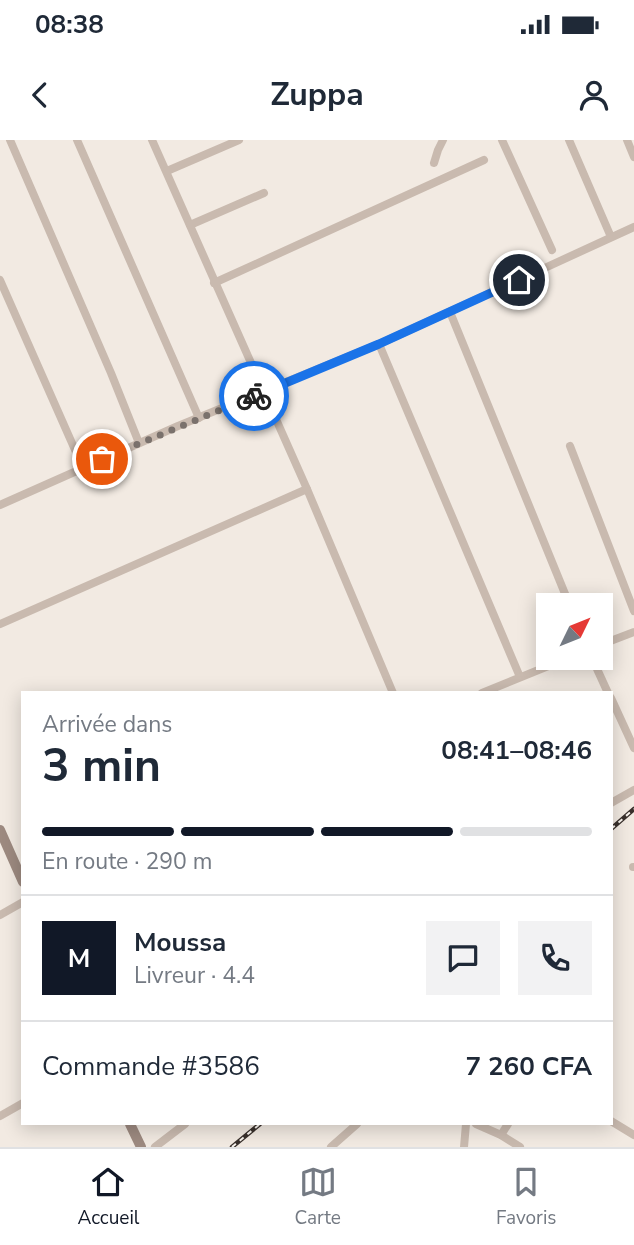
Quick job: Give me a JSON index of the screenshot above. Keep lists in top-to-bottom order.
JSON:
{
  "north": "top right",
  "page": {
    "status": "08:38",
    "header": "Zuppa",
    "heading": ["3 min", "Arrivée dans", "08:41–08:46"],
    "panel": [
      "Moussa",
      "Livreur · 4.4",
      "Commande #3586",
      "7 260 CFA"
    ],
    "bar": "En route · 290 m",
    "round": "M",
    "tabs": ["Accueil", "Carte", "Favoris"]
  }
}
